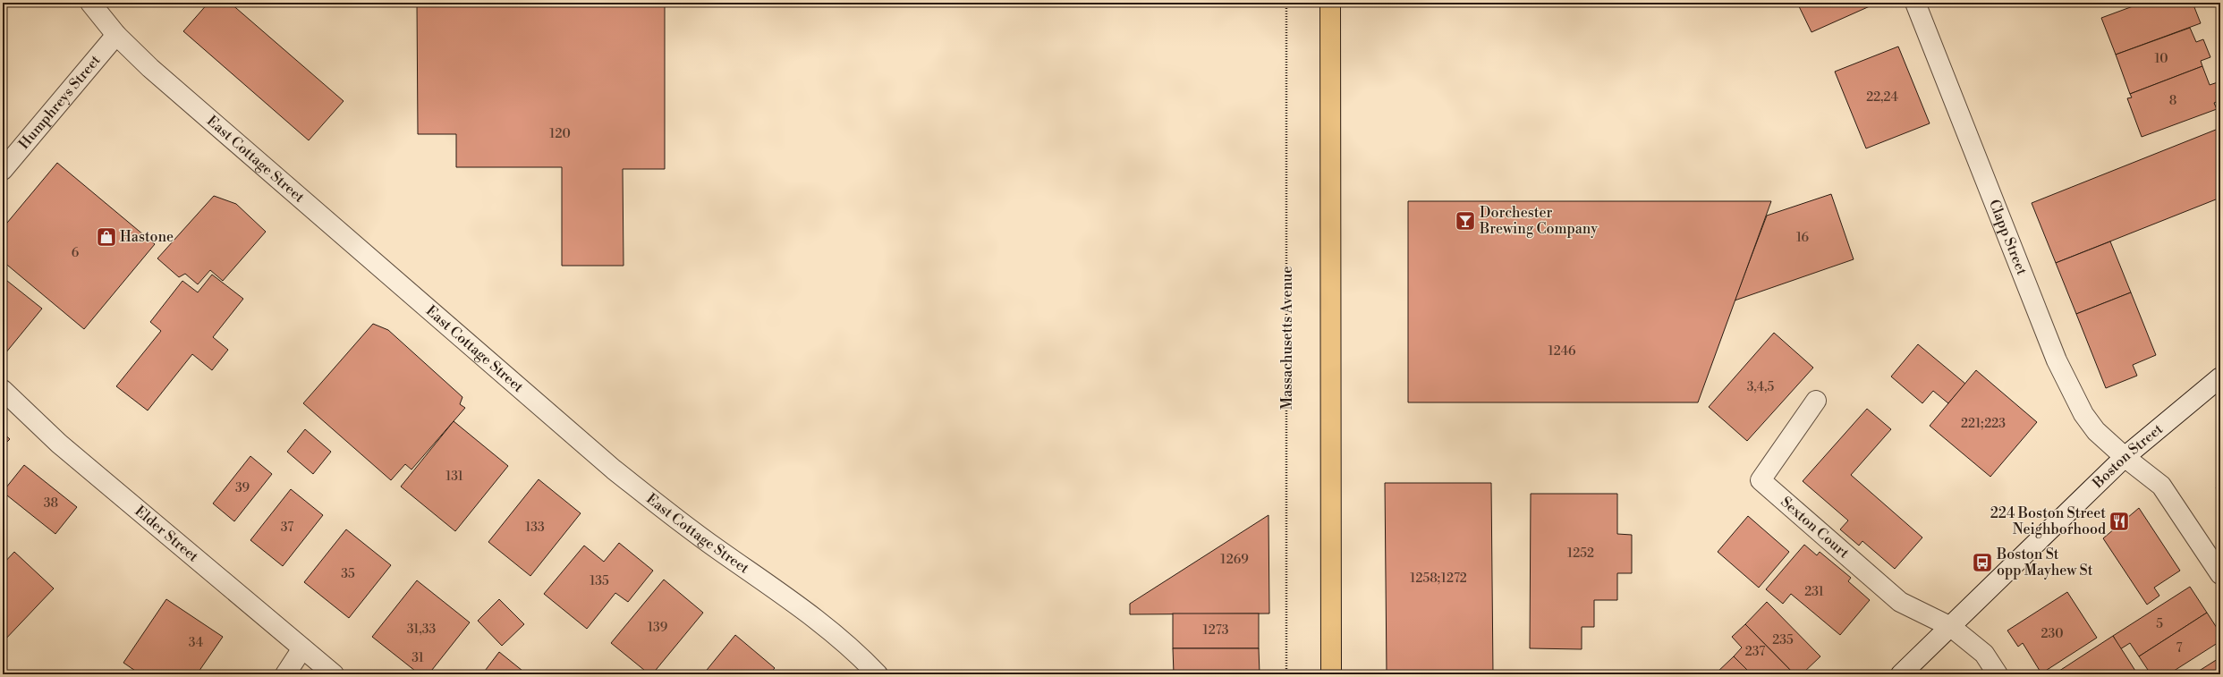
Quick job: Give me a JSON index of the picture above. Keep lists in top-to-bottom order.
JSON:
{
  "streets": {
    "street": [
      "Humphreys Street",
      "East Cottage Street",
      "Clapp Street",
      "Boston Street",
      "Sexton Court",
      "Elder Street"
    ],
    "path": ["Massachusetts Avenue"]
  },
  "crossings": [
    ["Humphreys Street", "East Cottage Street"],
    ["Clapp Street", "Boston Street"],
    ["Boston Street", "Sexton Court"]
  ],
  "places": {
    "bar": ["Dorchester Brewing Company"],
    "shop": ["Hastone"],
    "restaurant": ["224 Boston Street Neighborhood"],
    "bus stop": ["Boston St opp Mayhew St"]
  },
  "house_numbers": [
    "10",
    "22,24",
    "8",
    "120",
    "16",
    "6",
    "1246",
    "3,4,5",
    "221;223",
    "131",
    "39",
    "38",
    "37",
    "133",
    "1252",
    "1269",
    "35",
    "1258;1272",
    "135",
    "231",
    "5",
    "139",
    "31,33",
    "1273",
    "230",
    "235",
    "34",
    "7",
    "237",
    "31"
  ]
}
